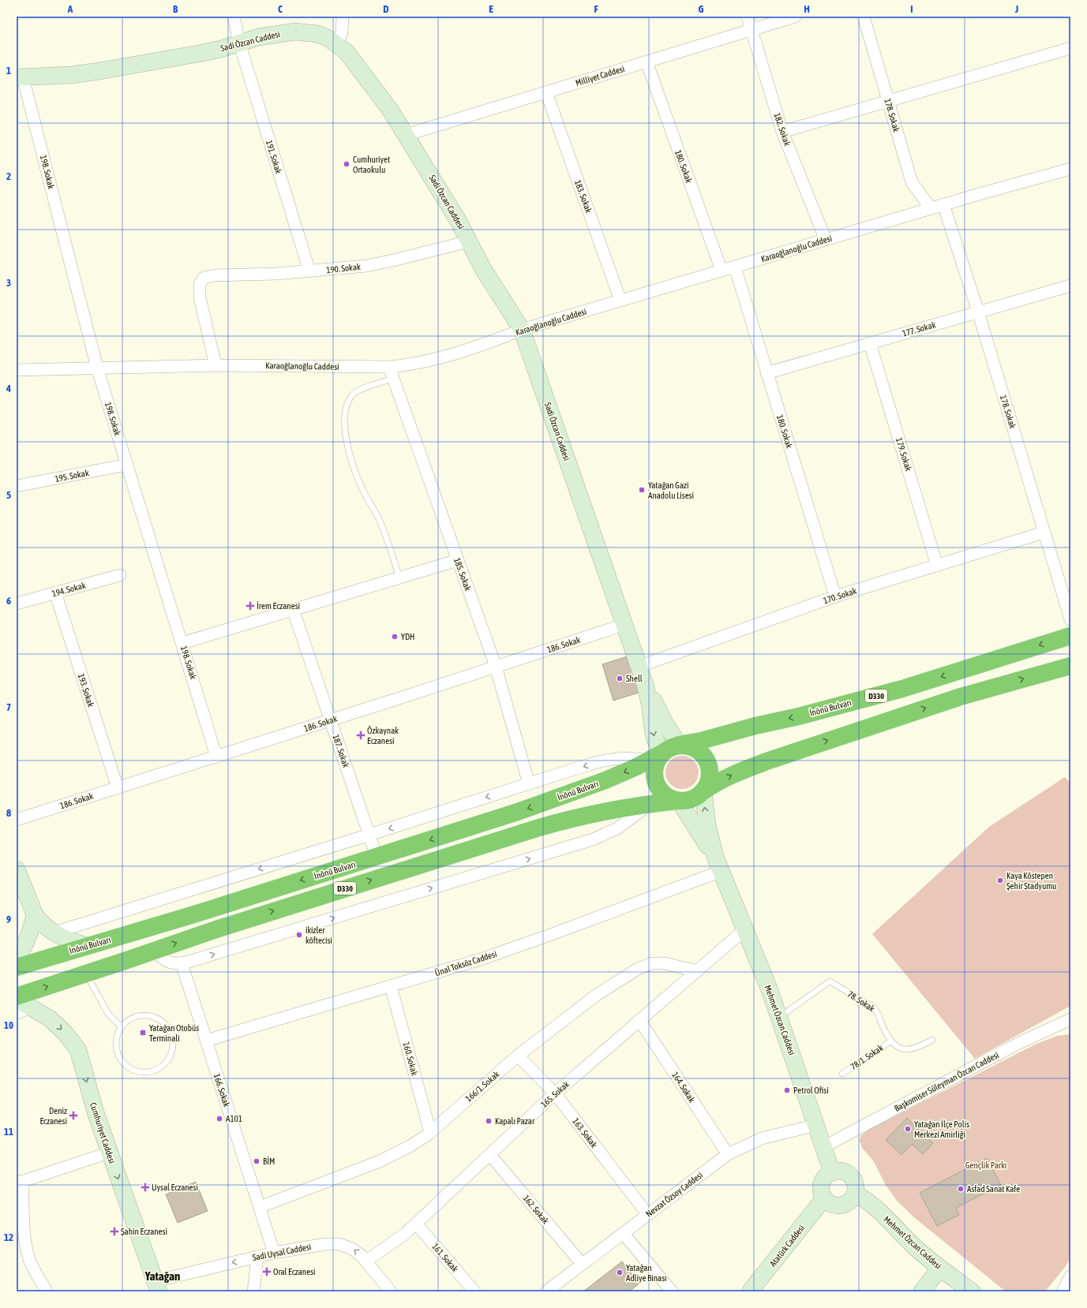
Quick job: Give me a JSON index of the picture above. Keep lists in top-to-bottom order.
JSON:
{
  "streets": {
    "highway": ["D330", "İnönü Bulvarı"],
    "street": [
      "Sadi Özcan Caddesi",
      "Milliyet Caddesi",
      "178. Sokak",
      "182. Sokak",
      "191. Sokak",
      "180. Sokak",
      "198. Sokak",
      "183. Sokak",
      "Karaoğlanoğlu Caddesi",
      "190. Sokak",
      "177. Sokak",
      "179. Sokak",
      "195. Sokak",
      "185. Sokak",
      "194. Sokak",
      "170. Sokak",
      "186. Sokak",
      "193. Sokak",
      "187. Sokak",
      "Ünal Toksöz Caddesi",
      "Mehmet Özcan Caddesi",
      "160. Sokak",
      "Başkomiser Süleyman Özcan Caddesi",
      "166/1. Sokak",
      "164. Sokak",
      "166. Sokak",
      "165. Sokak",
      "Cumhuriyet Caddesi",
      "163. Sokak",
      "Nevzat Özsoy Caddesi",
      "162. Sokak",
      "Atatürk Caddesi",
      "Sadi Uysal Caddesi",
      "161. Sokak"
    ],
    "lane": ["78. Sokak", "78/1. Sokak"]
  },
  "crossings": [
    ["Sadi Özcan Caddesi", "Milliyet Caddesi"],
    ["Sadi Özcan Caddesi", "191. Sokak"],
    ["Sadi Özcan Caddesi", "198. Sokak"],
    ["Sadi Özcan Caddesi", "Karaoğlanoğlu Caddesi"],
    ["Sadi Özcan Caddesi", "190. Sokak"],
    ["Sadi Özcan Caddesi", "170. Sokak"],
    ["Sadi Özcan Caddesi", "186. Sokak"],
    ["Sadi Özcan Caddesi", "D330"],
    ["Sadi Özcan Caddesi", "İnönü Bulvarı"],
    ["Sadi Özcan Caddesi", "Mehmet Özcan Caddesi"],
    ["Milliyet Caddesi", "182. Sokak"],
    ["Milliyet Caddesi", "180. Sokak"],
    ["Milliyet Caddesi", "183. Sokak"],
    ["178. Sokak", "Karaoğlanoğlu Caddesi"],
    ["178. Sokak", "177. Sokak"],
    ["178. Sokak", "170. Sokak"],
    ["182. Sokak", "Karaoğlanoğlu Caddesi"],
    ["191. Sokak", "190. Sokak"],
    ["180. Sokak", "Karaoğlanoğlu Caddesi"],
    ["180. Sokak", "177. Sokak"],
    ["180. Sokak", "170. Sokak"],
    ["198. Sokak", "Karaoğlanoğlu Caddesi"],
    ["198. Sokak", "195. Sokak"],
    ["198. Sokak", "186. Sokak"],
    ["183. Sokak", "Karaoğlanoğlu Caddesi"],
    ["Karaoğlanoğlu Caddesi", "190. Sokak"],
    ["Karaoğlanoğlu Caddesi", "185. Sokak"],
    ["177. Sokak", "179. Sokak"],
    ["179. Sokak", "170. Sokak"],
    ["185. Sokak", "186. Sokak"],
    ["194. Sokak", "193. Sokak"],
    ["186. Sokak", "193. Sokak"],
    ["186. Sokak", "187. Sokak"],
    ["D330", "İnönü Bulvarı"],
    ["D330", "Mehmet Özcan Caddesi"],
    ["İnönü Bulvarı", "187. Sokak"],
    ["İnönü Bulvarı", "Mehmet Özcan Caddesi"],
    ["Ünal Toksöz Caddesi", "Mehmet Özcan Caddesi"],
    ["Ünal Toksöz Caddesi", "160. Sokak"],
    ["Ünal Toksöz Caddesi", "166. Sokak"],
    ["78. Sokak", "Mehmet Özcan Caddesi"],
    ["78. Sokak", "78/1. Sokak"],
    ["Mehmet Özcan Caddesi", "Başkomiser Süleyman Özcan Caddesi"],
    ["Mehmet Özcan Caddesi", "165. Sokak"],
    ["Mehmet Özcan Caddesi", "Nevzat Özsoy Caddesi"],
    ["Mehmet Özcan Caddesi", "Atatürk Caddesi"],
    ["160. Sokak", "166/1. Sokak"],
    ["166/1. Sokak", "166. Sokak"],
    ["166/1. Sokak", "165. Sokak"],
    ["166/1. Sokak", "163. Sokak"],
    ["164. Sokak", "165. Sokak"],
    ["164. Sokak", "Nevzat Özsoy Caddesi"],
    ["166. Sokak", "Sadi Uysal Caddesi"],
    ["165. Sokak", "163. Sokak"],
    ["165. Sokak", "162. Sokak"],
    ["165. Sokak", "Sadi Uysal Caddesi"],
    ["165. Sokak", "161. Sokak"],
    ["Cumhuriyet Caddesi", "Sadi Uysal Caddesi"],
    ["163. Sokak", "Nevzat Özsoy Caddesi"],
    ["Nevzat Özsoy Caddesi", "162. Sokak"]
  ],
  "one_way": ["Sadi Uysal Caddesi"],
  "districts": ["Yatağan"],
  "parks": ["Gençlik Parkı"],
  "places": {
    "other": [
      "Cumhuriyet Ortaokulu",
      "Yatağan Gazi Anadolu Lisesi",
      "YDH",
      "Shell",
      "Kaya Köstepen Şehir Stadyumu",
      "ikizler köftecisi",
      "Petrol Ofisi",
      "A101",
      "Kapalı Pazar",
      "Yatağan İlçe Polis Merkezi Amirliği",
      "BİM",
      "Asfad Sanat Kafe",
      "Yatağan Adliye Binası"
    ],
    "health": [
      "İrem Eczanesi",
      "Özkaynak Eczanesi",
      "Deniz Eczanesi",
      "Uysal Eczanesi",
      "Şahin Eczanesi",
      "Oral Eczanesi"
    ],
    "transit": ["Yatağan Otobüs Terminali"]
  },
  "grid": {
    "columns": [
      "A",
      "B",
      "C",
      "D",
      "E",
      "F",
      "G",
      "H",
      "I",
      "J"
    ],
    "rows": [
      "1",
      "2",
      "3",
      "4",
      "5",
      "6",
      "7",
      "8",
      "9",
      "10",
      "11",
      "12"
    ]
  }
}
